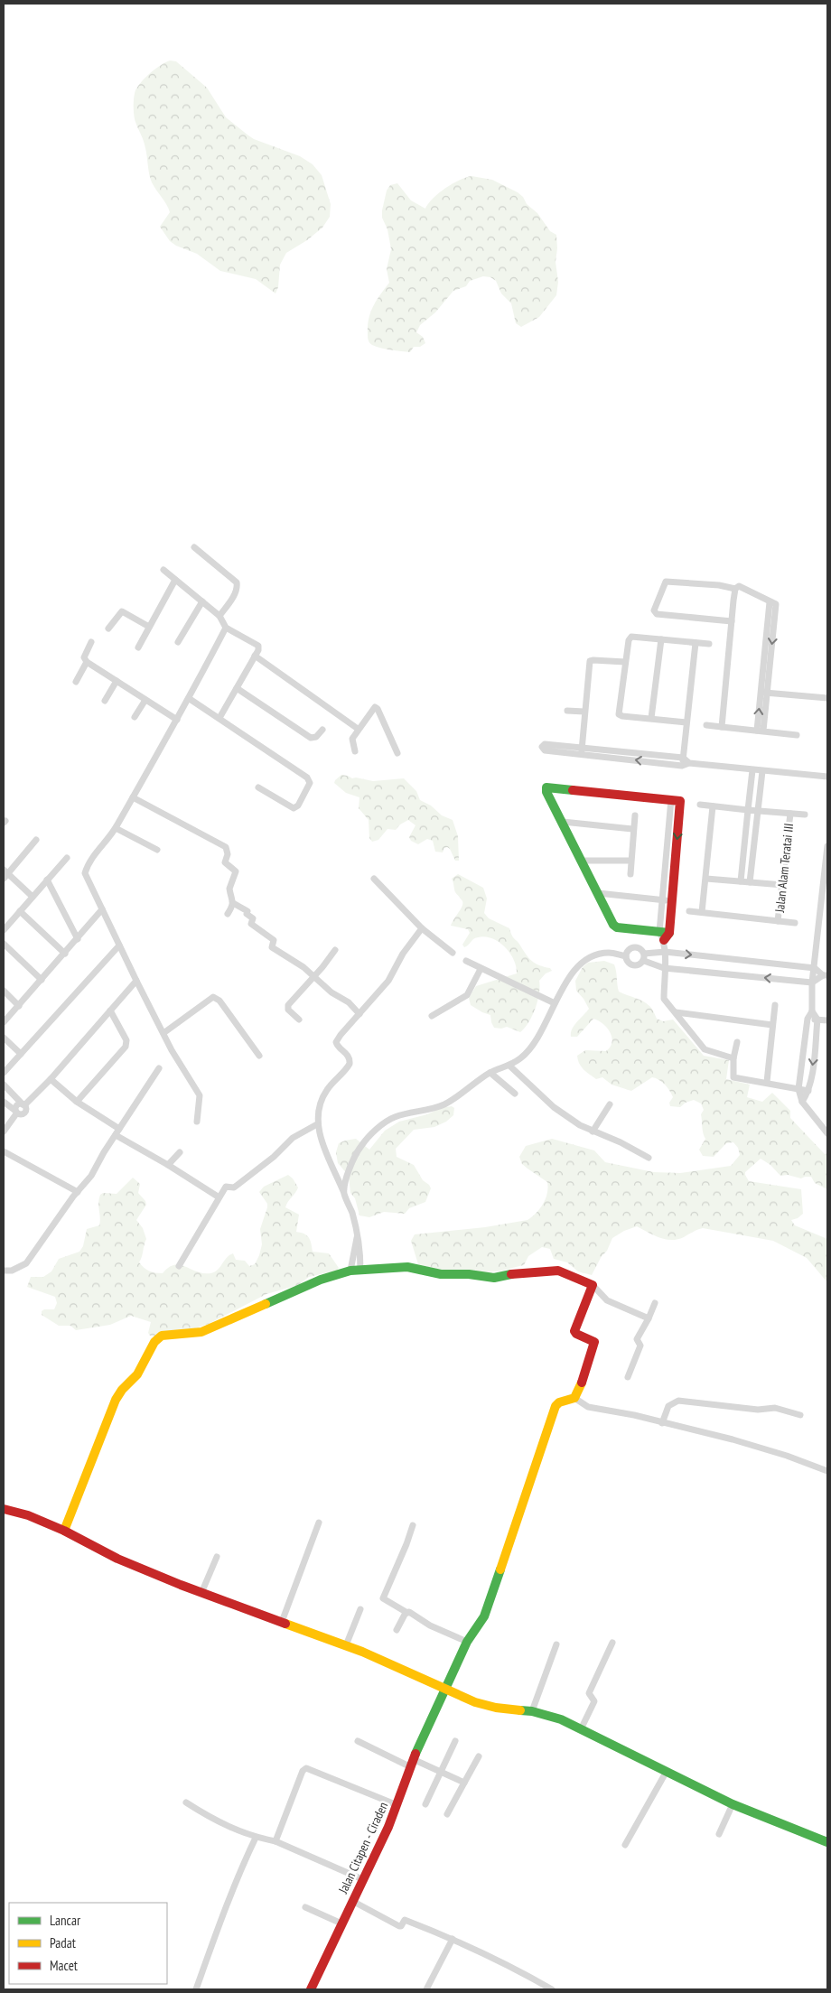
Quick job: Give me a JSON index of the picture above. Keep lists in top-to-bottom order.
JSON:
{
  "streets": {
    "street": ["Jalan Alam Teratai III", "Jalan Citapen - Ciraden"]
  },
  "legend": ["Lancar", "Padat", "Macet"]
}
